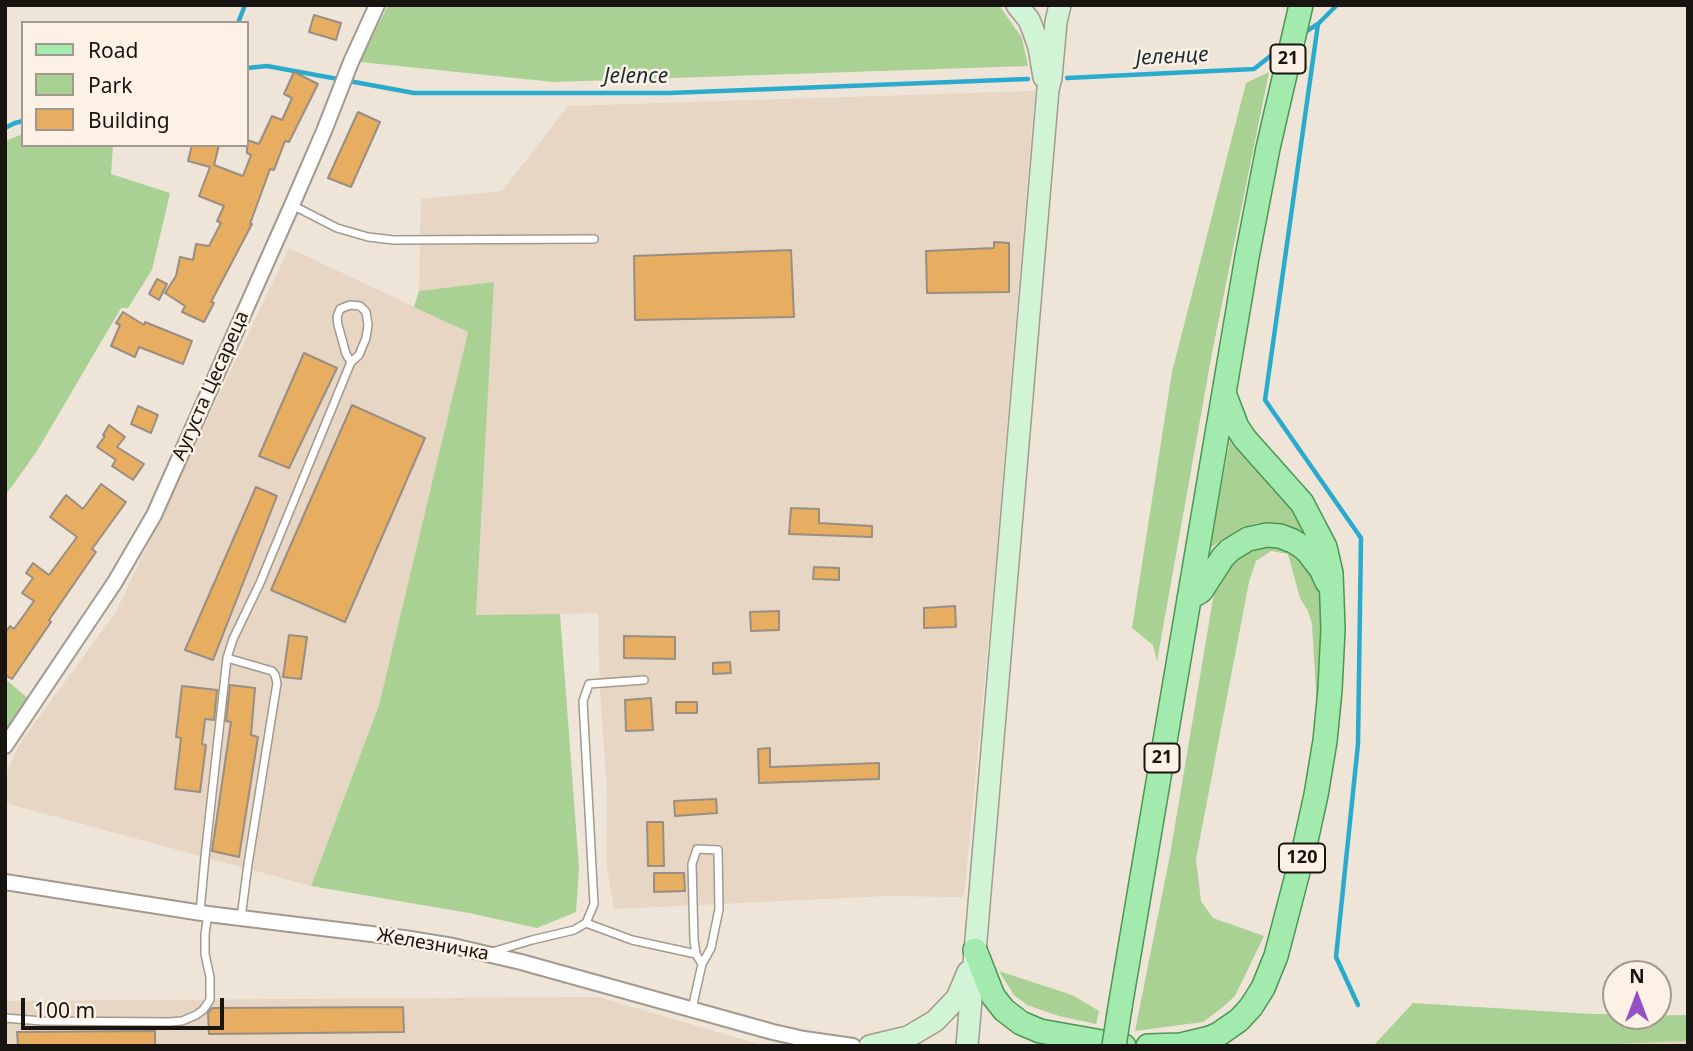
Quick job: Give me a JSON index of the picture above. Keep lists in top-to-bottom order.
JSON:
{
  "streets": {
    "main road": ["21", "120"],
    "street": ["Аугуста Цесареца", "Железничка"]
  },
  "crossings": [
    ["21", "120"]
  ],
  "water": ["Јеленце", "Jelence"],
  "legend": ["Road", "Park", "Building"],
  "scale_bar": "100 m",
  "north": "top"
}
